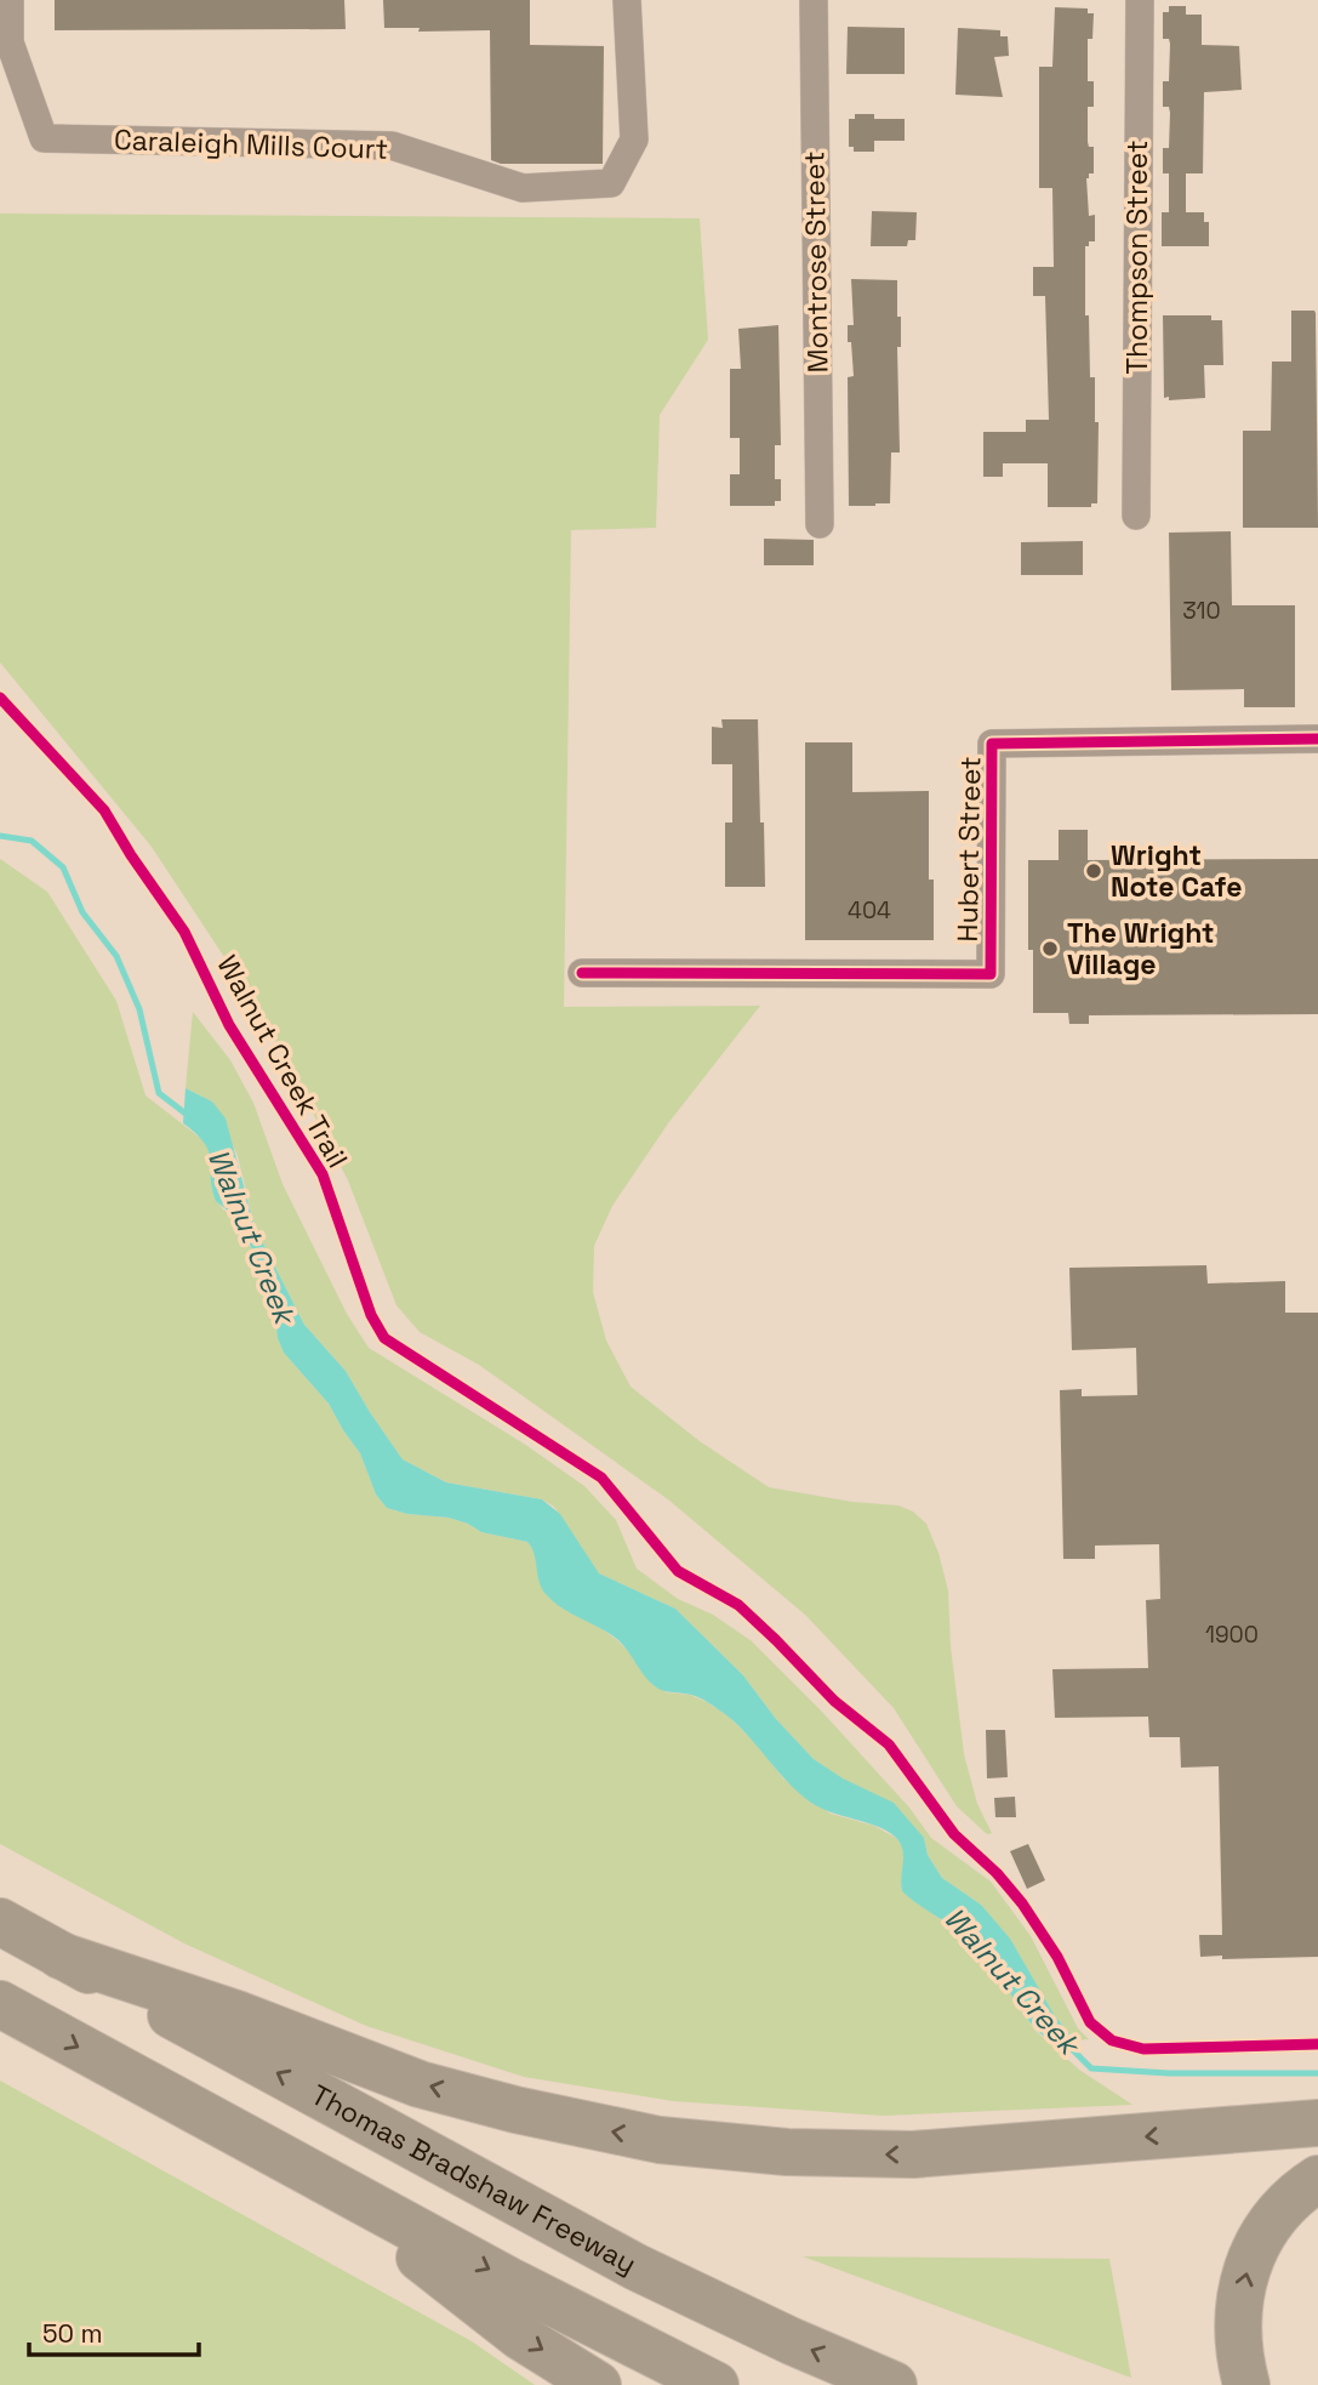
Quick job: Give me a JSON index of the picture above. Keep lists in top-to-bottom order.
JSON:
{
  "streets": {
    "highway": ["Thomas Bradshaw Freeway"],
    "street": [
      "Caraleigh Mills Court",
      "Thompson Street",
      "Montrose Street",
      "Hubert Street"
    ],
    "cycle path": ["Walnut Creek Trail"]
  },
  "water": ["Walnut Creek"],
  "places": ["Wright Note Cafe", "The Wright Village"],
  "house_numbers": ["310", "404", "1900"],
  "scale_bar": "50 m"
}
